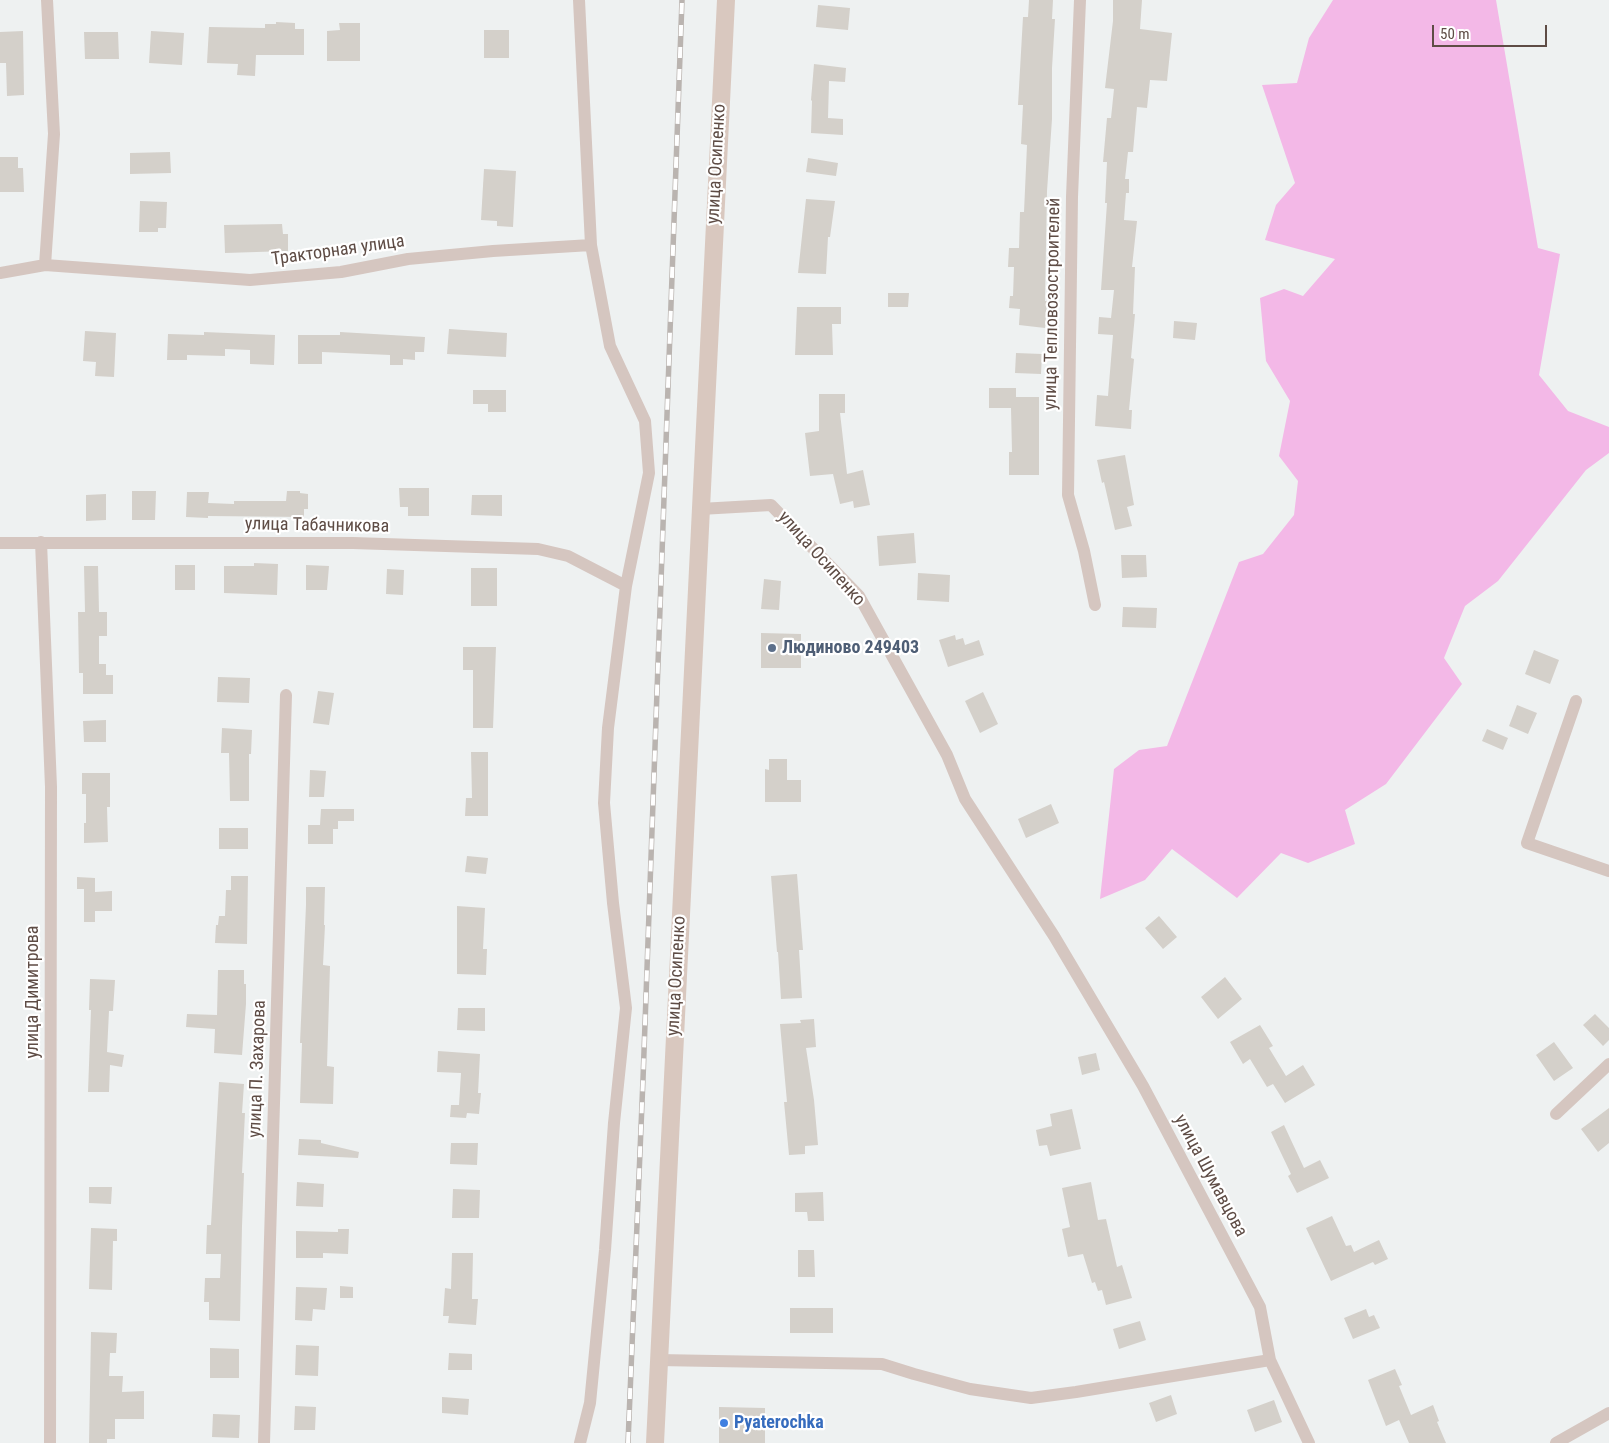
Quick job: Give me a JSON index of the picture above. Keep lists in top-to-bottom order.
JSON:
{
  "streets": {
    "street": [
      "улица Осипенко",
      "Тракторная улица",
      "улица Тепловозостроителей",
      "улица Табачникова",
      "улица Димитрова",
      "улица П. Захарова",
      "улица Шумавцова"
    ]
  },
  "crossings": [
    ["улица Осипенко", "улица Шумавцова"],
    ["улица Табачникова", "улица Димитрова"]
  ],
  "places": ["Людиново 249403", "Pyaterochka"],
  "scale_bar": "50 m"
}
